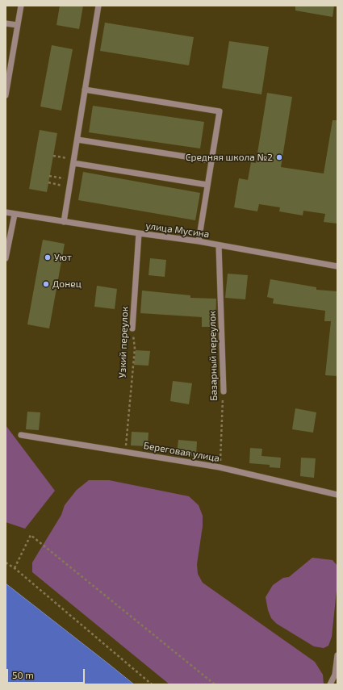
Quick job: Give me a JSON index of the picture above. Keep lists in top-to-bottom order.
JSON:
{
  "streets": {
    "street": [
      "улица Мусина",
      "Узкий переулок",
      "Базарный переулок",
      "Береговая улица"
    ]
  },
  "crossings": [
    ["улица Мусина", "Узкий переулок"],
    ["улица Мусина", "Базарный переулок"],
    ["Узкий переулок", "Береговая улица"],
    ["Базарный переулок", "Береговая улица"]
  ],
  "places": ["Средняя школа №2", "Уют", "Донец"],
  "scale_bar": "50 m"
}
